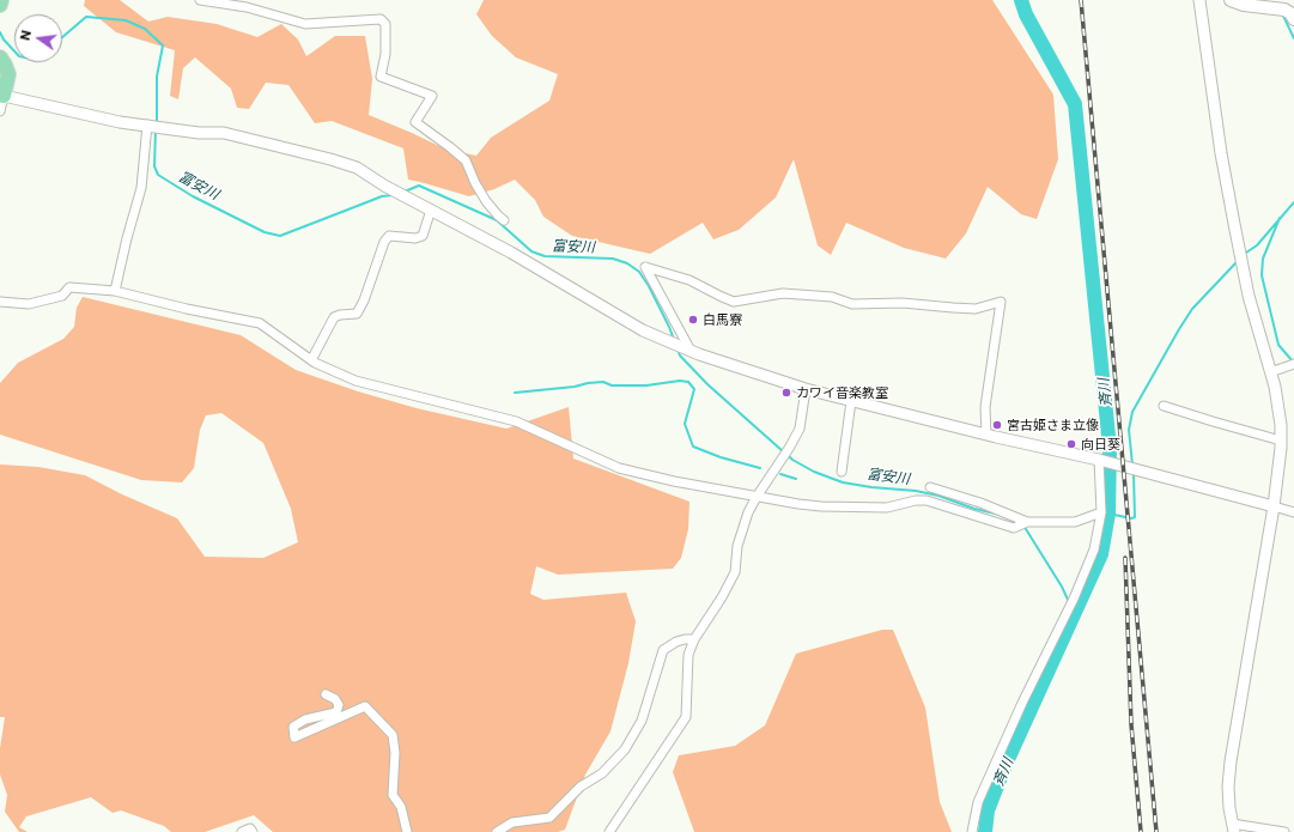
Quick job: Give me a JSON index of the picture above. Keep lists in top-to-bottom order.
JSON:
{
  "water": ["富安川", "斉川"],
  "places": [
    "白馬寮",
    "カワイ音楽教室",
    "宮古姫さま立像",
    "向日葵"
  ],
  "north": "left"
}
